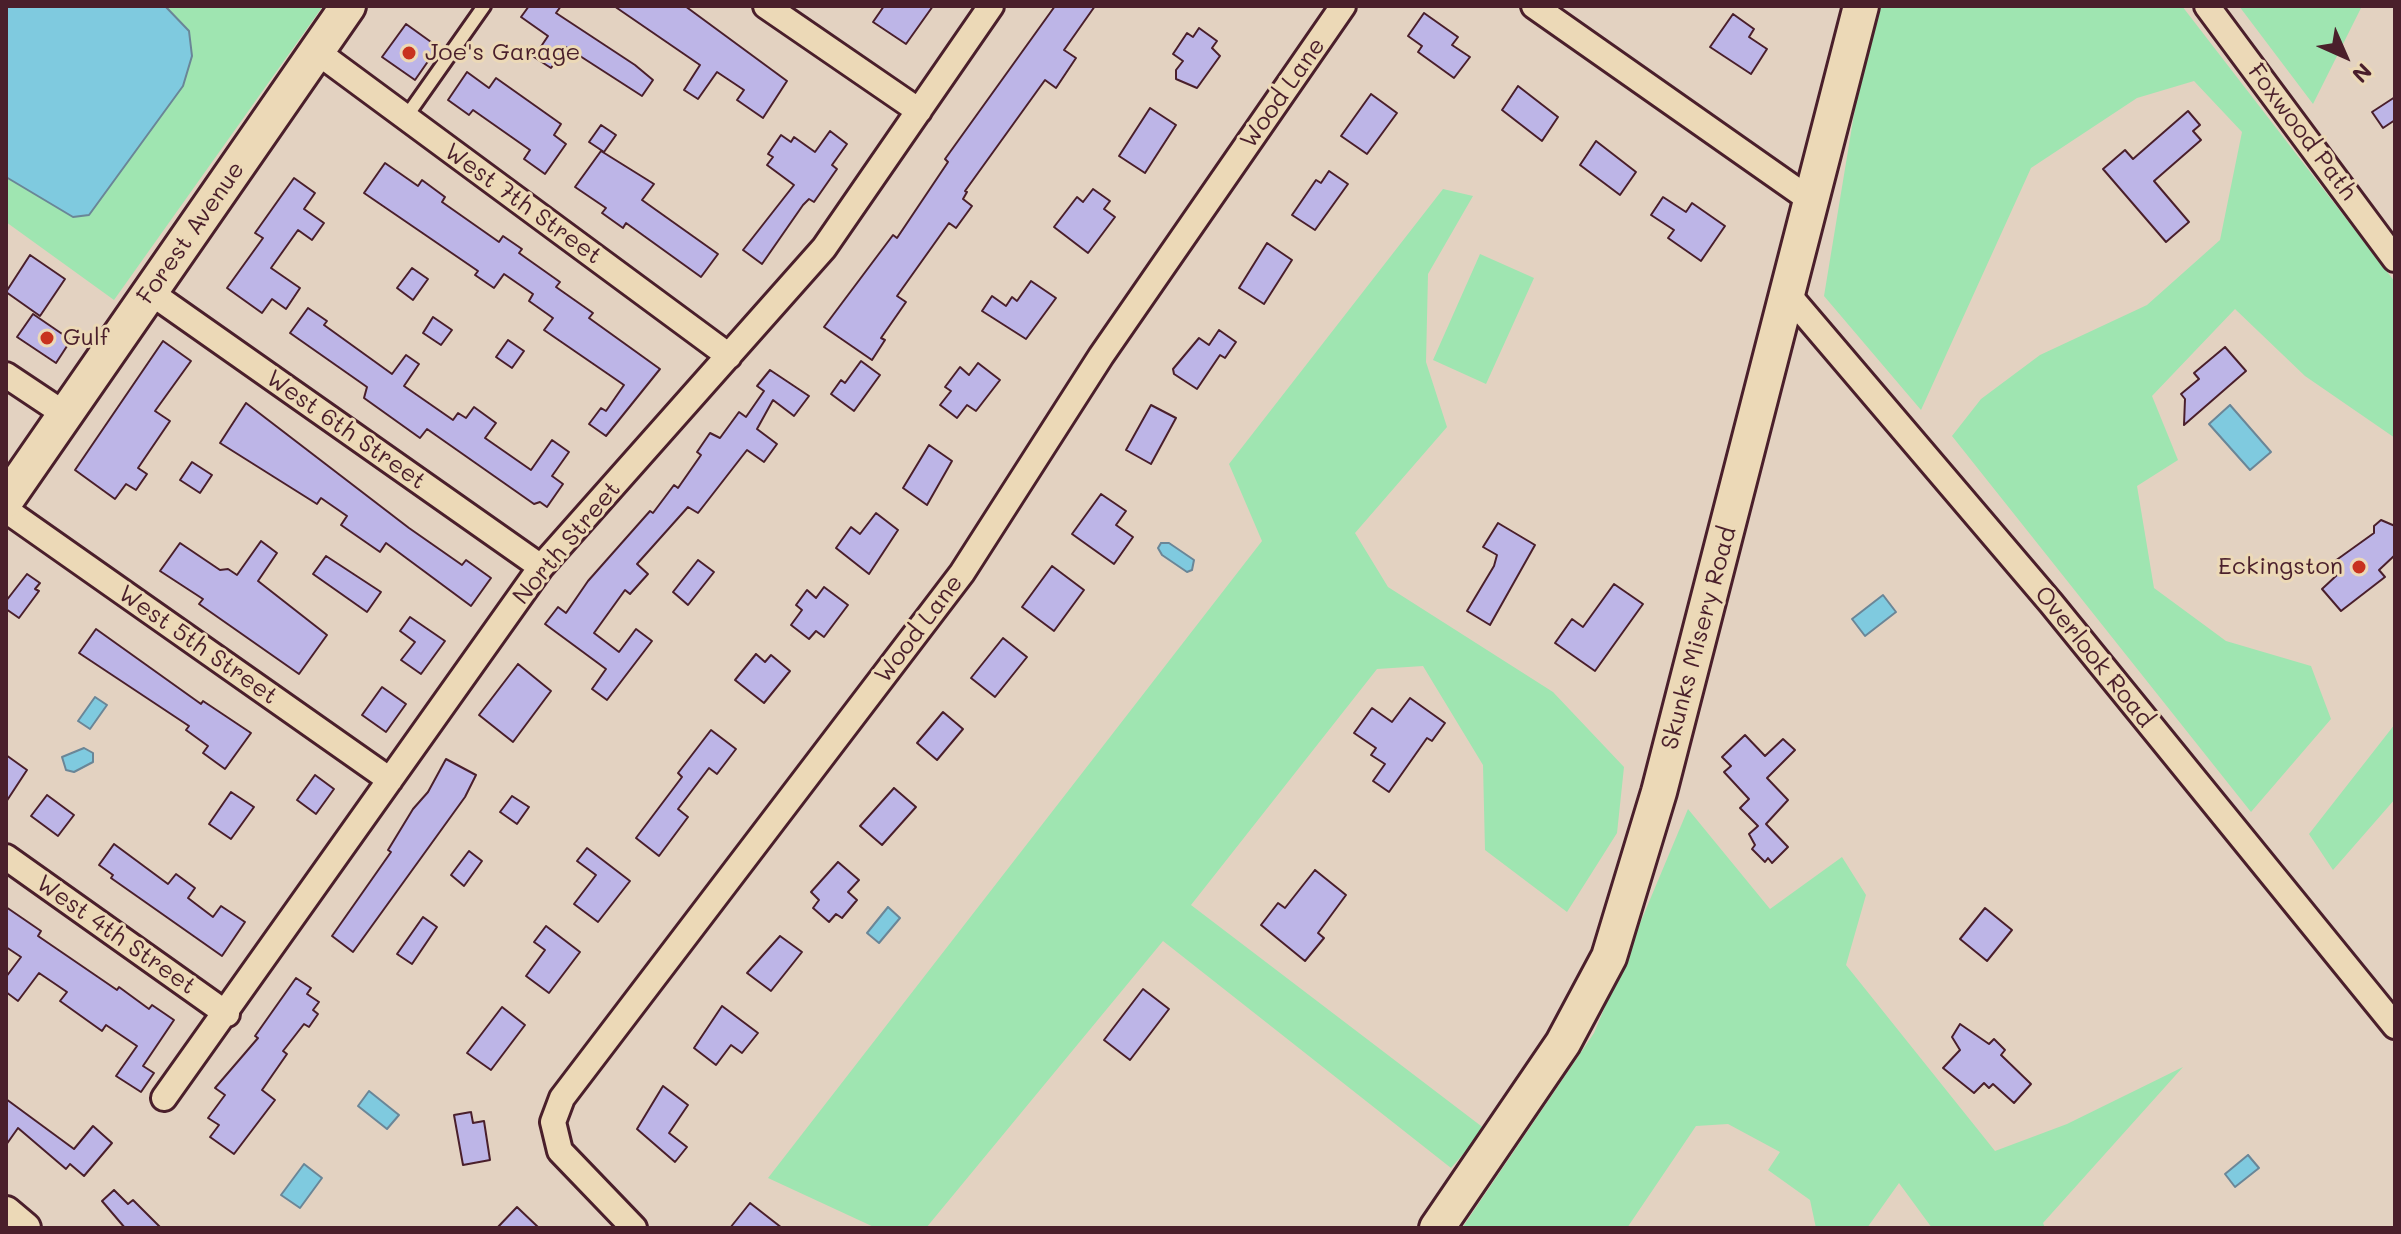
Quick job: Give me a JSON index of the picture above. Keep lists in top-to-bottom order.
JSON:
{
  "streets": {
    "main road": ["Forest Avenue", "Skunks Misery Road"],
    "street": [
      "Wood Lane",
      "Foxwood Path",
      "West 7th Street",
      "West 6th Street",
      "North Street",
      "West 5th Street",
      "Overlook Road",
      "West 4th Street"
    ]
  },
  "crossings": [
    ["West 7th Street", "Forest Avenue"],
    ["West 7th Street", "North Street"],
    ["Forest Avenue", "West 6th Street"],
    ["West 6th Street", "North Street"],
    ["North Street", "West 5th Street"],
    ["North Street", "West 4th Street"],
    ["Skunks Misery Road", "Overlook Road"]
  ],
  "places": ["Joe's Garage", "Gulf", "Eckingston"],
  "north": "bottom right"
}
